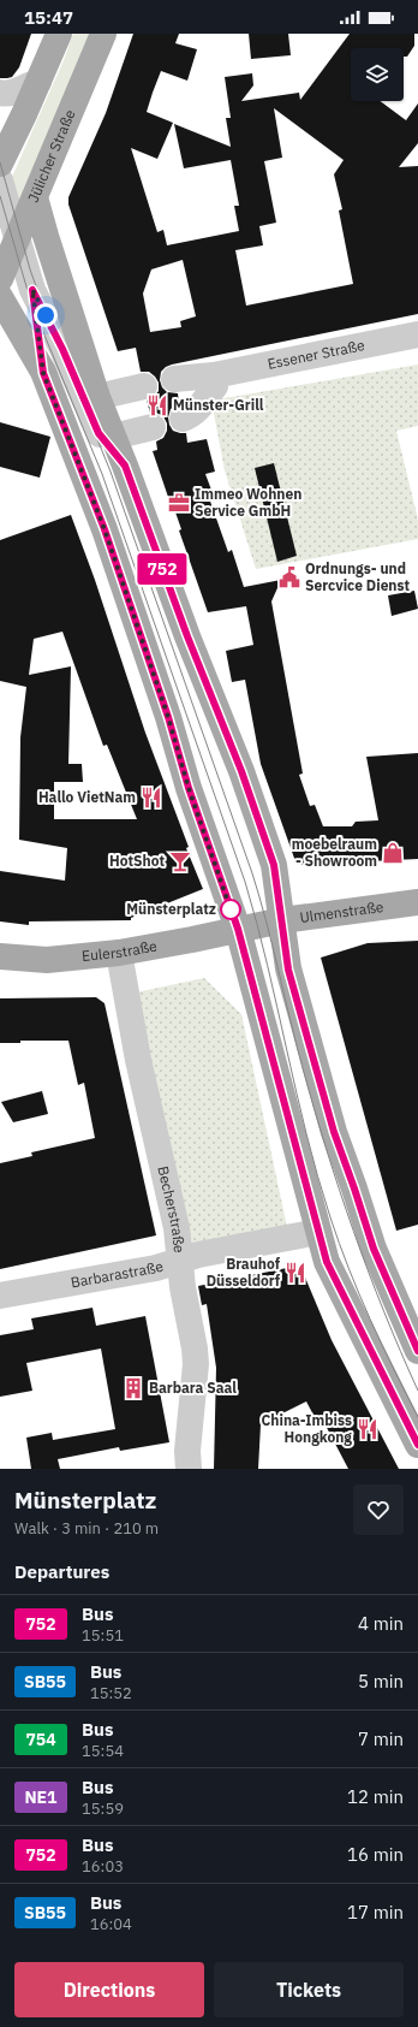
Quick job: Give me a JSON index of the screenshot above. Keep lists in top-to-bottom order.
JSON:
{
  "streets": {
    "main road": ["Jülicher Straße", "Ulmenstraße", "Eulerstraße"],
    "street": ["Essener Straße", "Becherstraße", "Barbarastraße"]
  },
  "crossings": [
    ["Ulmenstraße", "Eulerstraße"],
    ["Eulerstraße", "Becherstraße"],
    ["Becherstraße", "Barbarastraße"]
  ],
  "places": {
    "restaurant": [
      "Münster-Grill",
      "Hallo VietNam",
      "Brauhof Düsseldorf",
      "China-Imbiss Hongkong"
    ],
    "office": ["Immeo Wohnen Service GmbH"],
    "public building": ["Ordnungs- und Sercvice Dienst"],
    "shop": ["moebelraum - Showroom"],
    "bar": ["HotShot"],
    "other": ["Münsterplatz"],
    "building": ["Barbara Saal"]
  },
  "lines": ["bus line 752"],
  "page": {
    "status": "15:47",
    "on_map": "752",
    "heading": [
      ["Münsterplatz", "Walk · 3 min · 210 m"],
      "Departures"
    ],
    "list": [
      {
        "mark": "752",
        "name": "Bus",
        "note": "15:51",
        "value": "4 min"
      },
      {
        "mark": "SB55",
        "name": "Bus",
        "note": "15:52",
        "value": "5 min"
      },
      {
        "mark": "754",
        "name": "Bus",
        "note": "15:54",
        "value": "7 min"
      },
      {
        "mark": "NE1",
        "name": "Bus",
        "note": "15:59",
        "value": "12 min"
      },
      {
        "mark": "752",
        "name": "Bus",
        "note": "16:03",
        "value": "16 min"
      },
      {
        "mark": "SB55",
        "name": "Bus",
        "note": "16:04",
        "value": "17 min"
      }
    ],
    "buttons": ["Directions", "Tickets"]
  }
}
